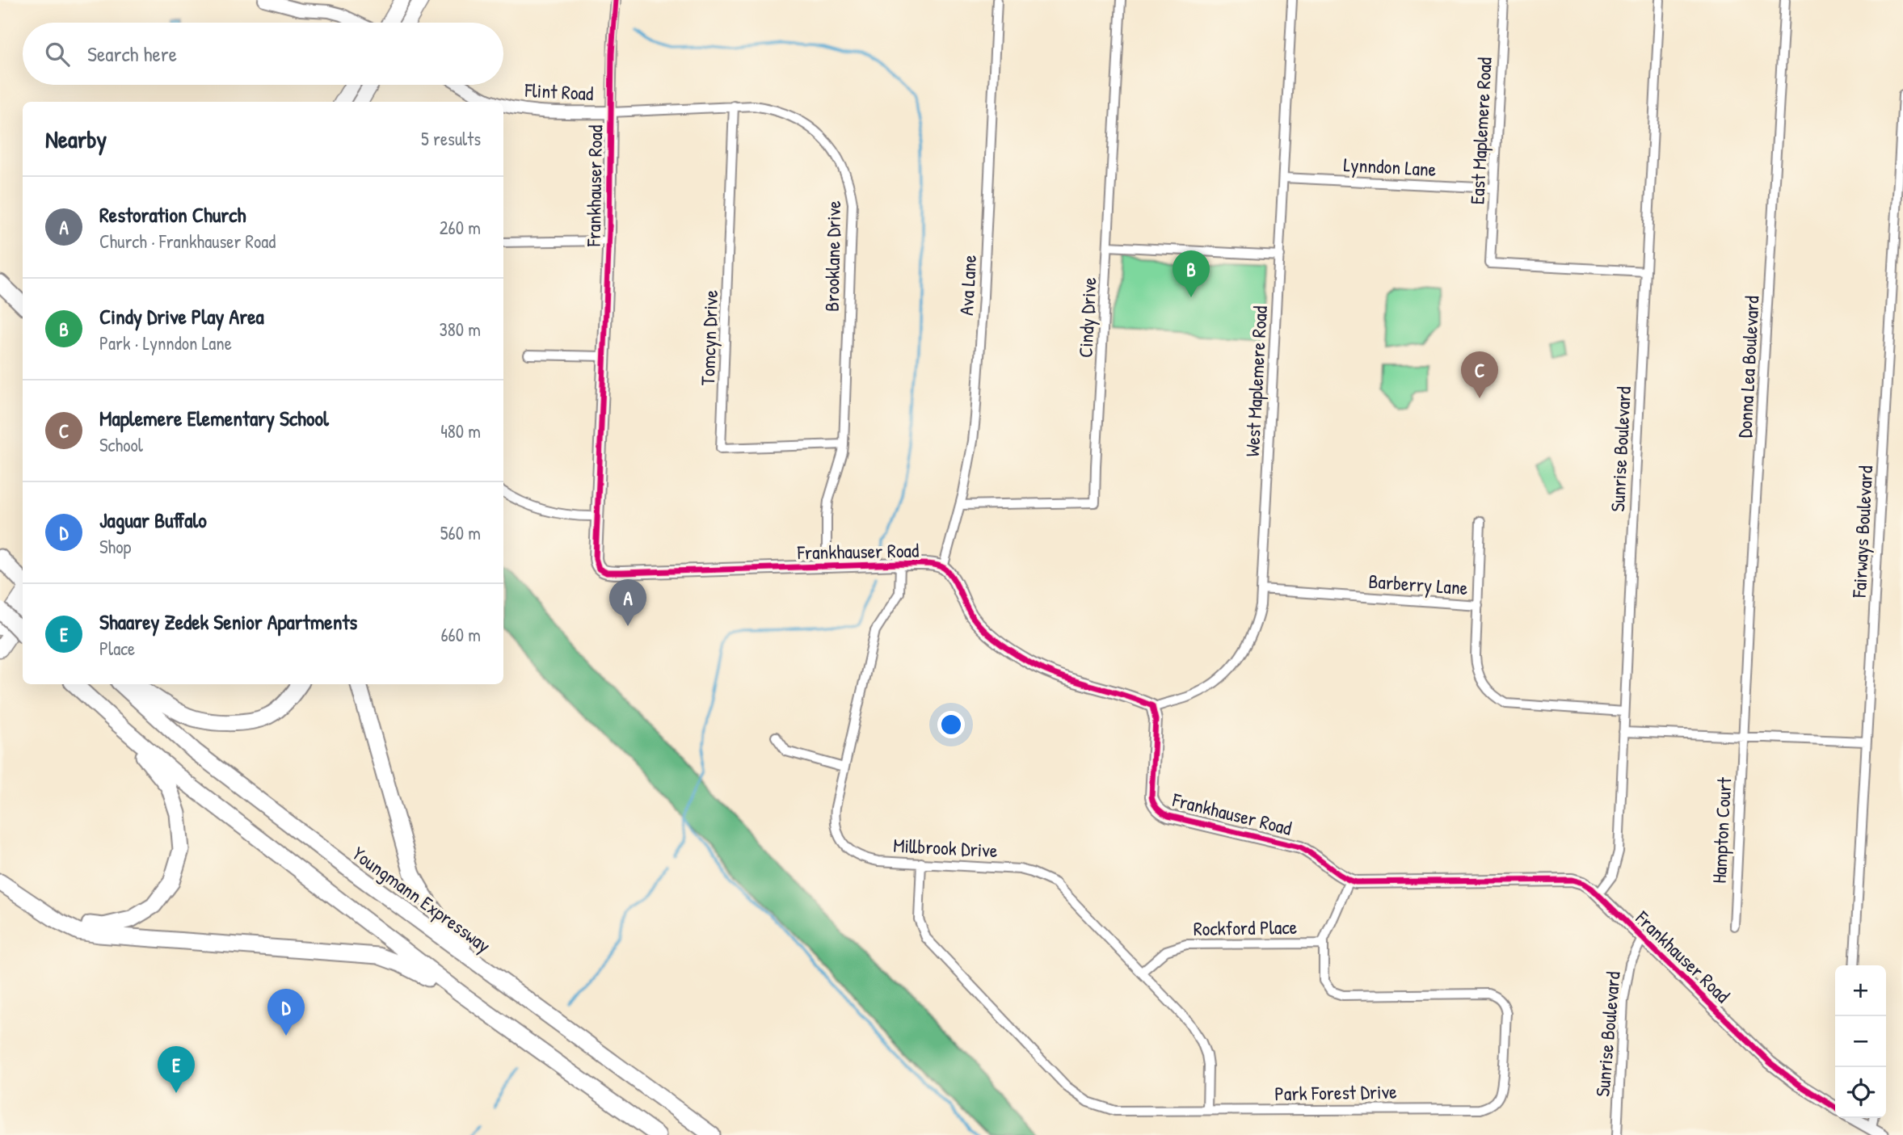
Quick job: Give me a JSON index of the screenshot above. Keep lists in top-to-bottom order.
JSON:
{
  "streets": {
    "highway": ["Youngmann Expressway"],
    "street": [
      "Flint Road",
      "East Maplemere Road",
      "Lynndon Lane",
      "Frankhauser Road",
      "Brooklane Drive",
      "Ava Lane",
      "Cindy Drive",
      "Tomcyn Drive",
      "Donna Lea Boulevard",
      "West Maplemere Road",
      "Sunrise Boulevard",
      "Fairways Boulevard",
      "Barberry Lane",
      "Hampton Court",
      "Millbrook Drive",
      "Rockford Place",
      "Park Forest Drive"
    ]
  },
  "crossings": [
    ["Flint Road", "Frankhauser Road"],
    ["Flint Road", "Brooklane Drive"],
    ["East Maplemere Road", "Lynndon Lane"],
    ["East Maplemere Road", "Sunrise Boulevard"],
    ["Lynndon Lane", "West Maplemere Road"],
    ["Frankhauser Road", "Brooklane Drive"],
    ["Frankhauser Road", "Ava Lane"],
    ["Frankhauser Road", "West Maplemere Road"],
    ["Frankhauser Road", "Sunrise Boulevard"],
    ["Frankhauser Road", "Millbrook Drive"],
    ["Frankhauser Road", "Park Forest Drive"],
    ["Brooklane Drive", "Tomcyn Drive"],
    ["Ava Lane", "Cindy Drive"],
    ["Donna Lea Boulevard", "Hampton Court"],
    ["West Maplemere Road", "Barberry Lane"],
    ["Sunrise Boulevard", "Barberry Lane"],
    ["Millbrook Drive", "Rockford Place"],
    ["Millbrook Drive", "Park Forest Drive"],
    ["Rockford Place", "Park Forest Drive"]
  ],
  "page": {
    "search": "Search here",
    "heading": ["Nearby", "5 results"],
    "list": [
      {
        "mark": "A",
        "name": "Restoration Church",
        "note": "Church · Frankhauser Road",
        "value": "260 m"
      },
      {
        "mark": "B",
        "name": "Cindy Drive Play Area",
        "note": "Park · Lynndon Lane",
        "value": "380 m"
      },
      {
        "mark": "C",
        "name": "Maplemere Elementary School",
        "note": "School",
        "value": "480 m"
      },
      {
        "mark": "D",
        "name": "Jaguar Buffalo",
        "note": "Shop",
        "value": "560 m"
      },
      {
        "mark": "E",
        "name": "Shaarey Zedek Senior Apartments",
        "note": "Place",
        "value": "660 m"
      }
    ],
    "pins": [
      "B",
      "C",
      "A",
      "D",
      "E"
    ],
    "map_buttons": ["+", "−"]
  }
}
